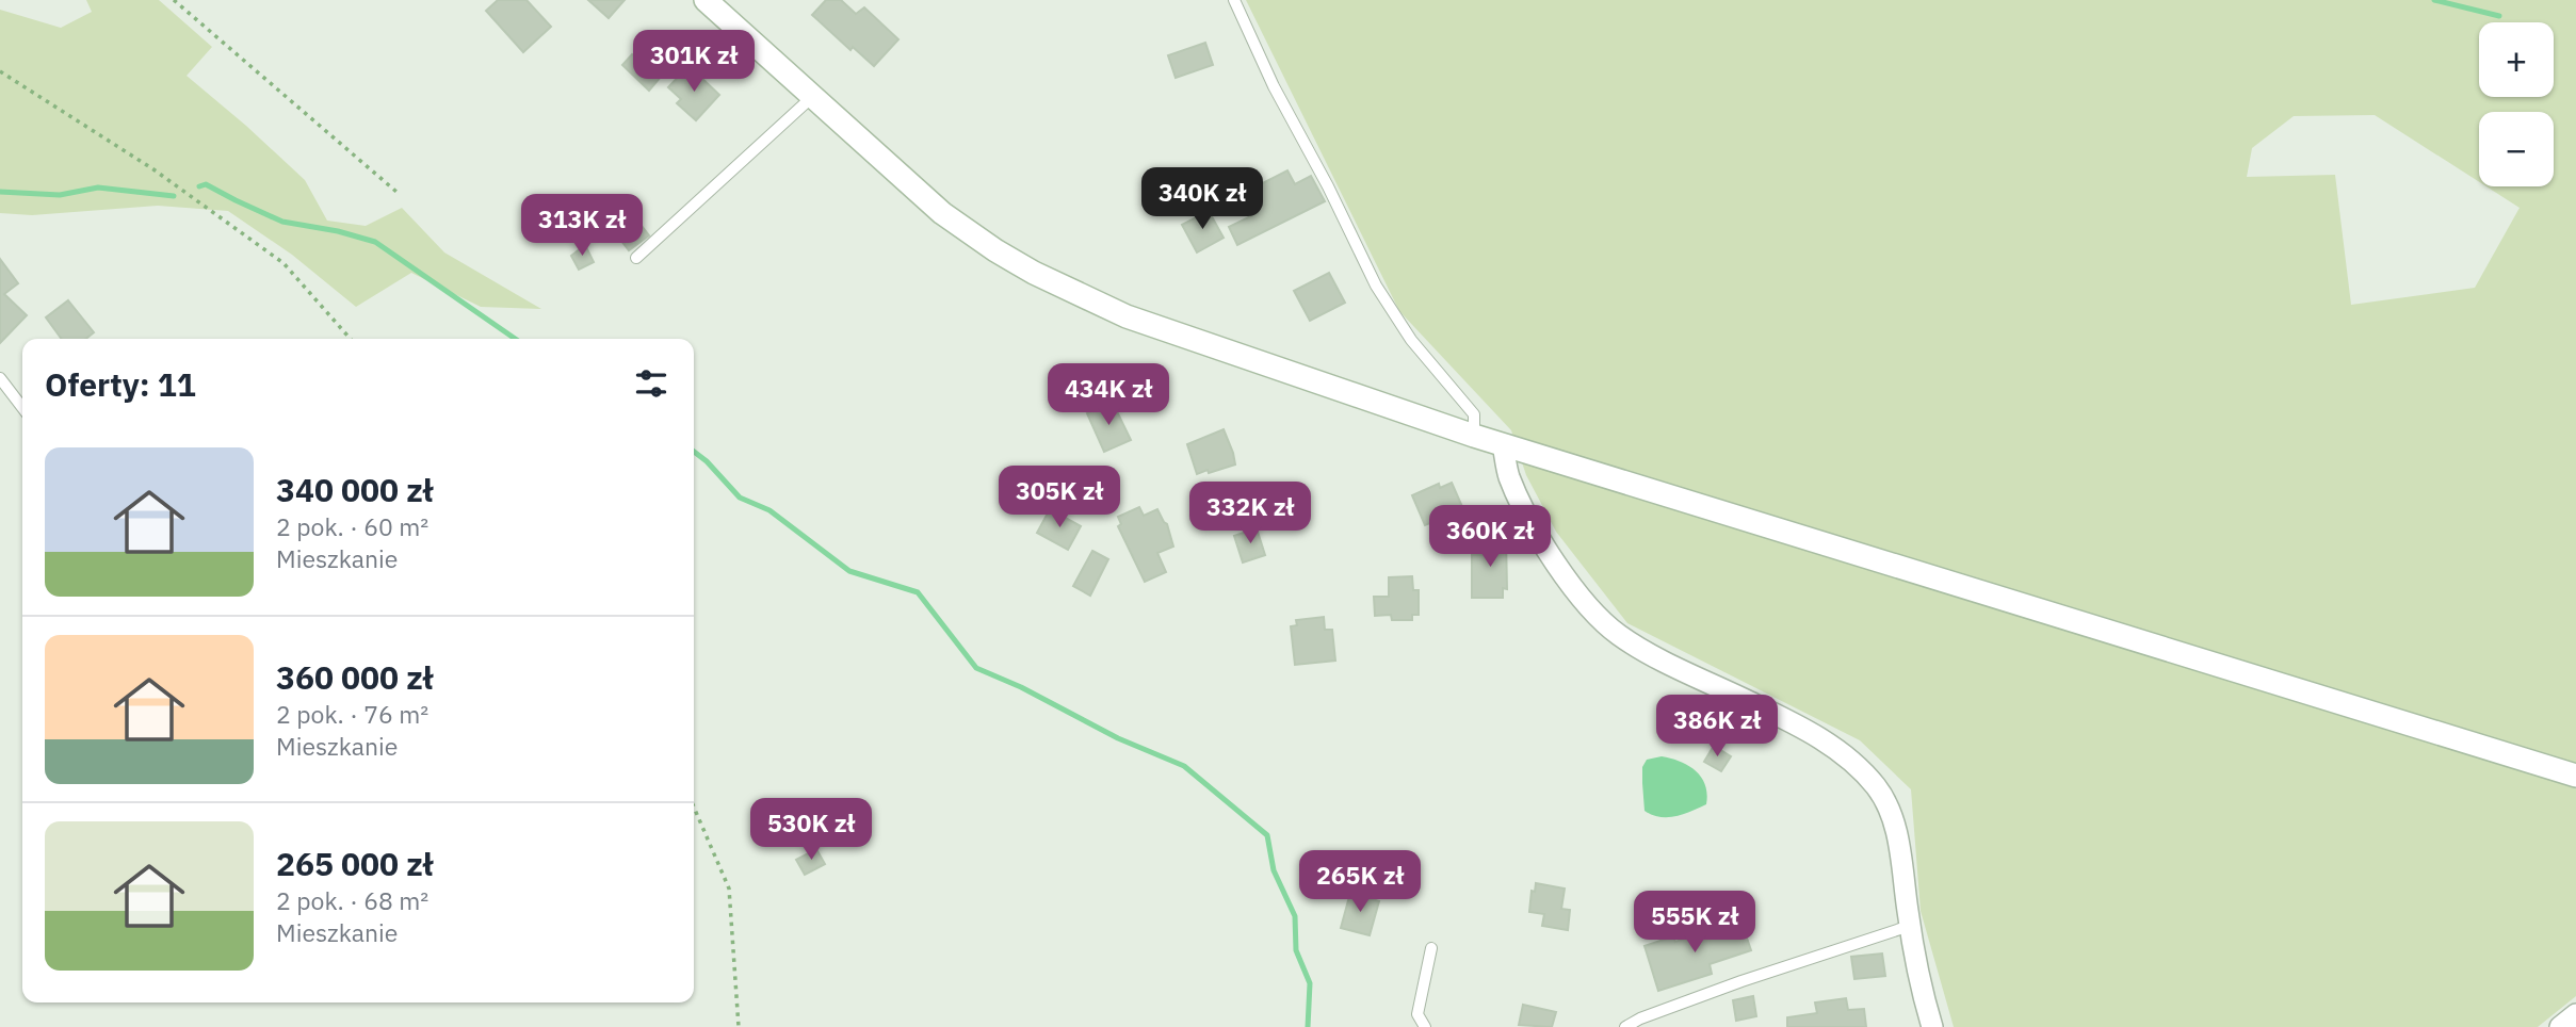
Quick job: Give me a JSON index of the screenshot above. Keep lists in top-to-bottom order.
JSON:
{
  "page": {
    "map_buttons": ["+", "−"],
    "price": [
      "301K zł",
      "340K zł",
      "313K zł",
      "434K zł",
      "305K zł",
      "332K zł",
      "360K zł",
      "386K zł",
      "530K zł",
      "265K zł",
      "555K zł"
    ],
    "heading": "Oferty: 11",
    "list": [
      {
        "name": "340 000 zł",
        "note": "2 pok. · 60 m² · Mieszkanie"
      },
      {
        "name": "360 000 zł",
        "note": "2 pok. · 76 m² · Mieszkanie"
      },
      {
        "name": "265 000 zł",
        "note": "2 pok. · 68 m² · Mieszkanie"
      }
    ]
  }
}
